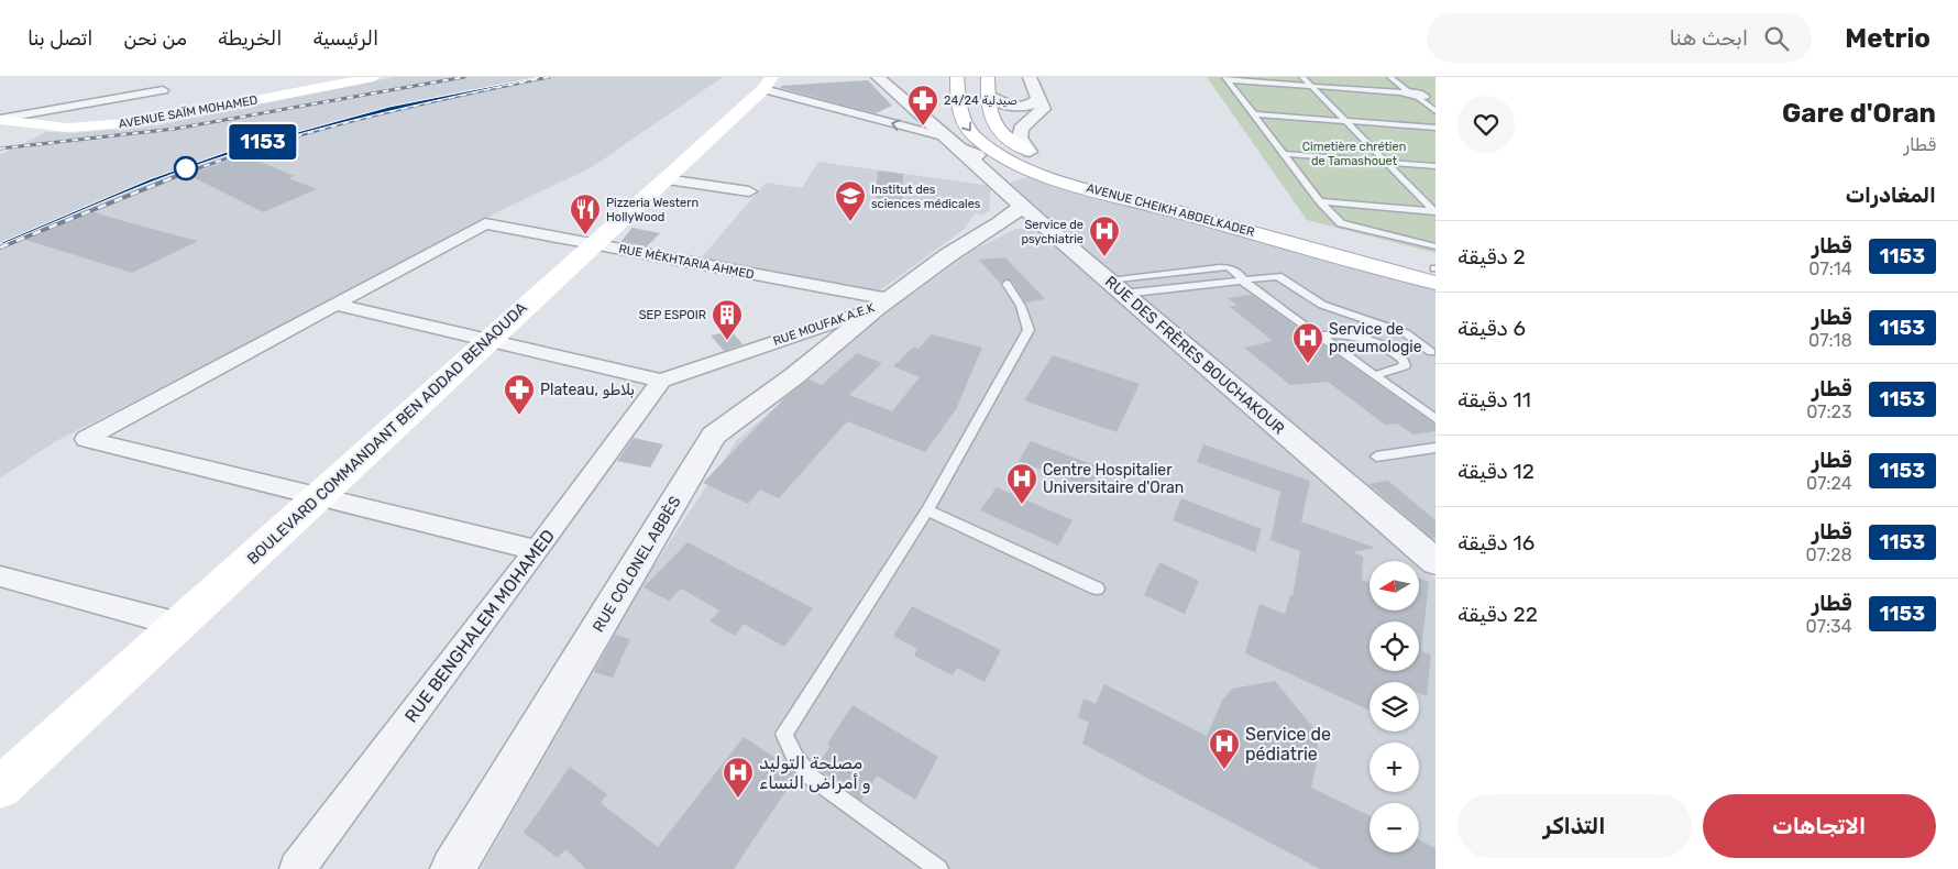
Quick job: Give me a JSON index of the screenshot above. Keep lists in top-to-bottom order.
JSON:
{
  "streets": {
    "main road": ["AVENUE SAÏM MOHAMED", "AVENUE CHEIKH ABDELKADER", "BOULEVARD COMMANDANT BEN ADDAD BENAOUDA"],
    "street": [
      "RUE MÈKHTARIA AHMED",
      "RUE MOUFAK A.E.K",
      "RUE DES FRÈRES BOUCHAKOUR",
      "RUE COLONEL ABBÈS",
      "RUE BENGHALEM MOHAMED"
    ]
  },
  "crossings": [
    ["RUE MÈKHTARIA AHMED", "RUE MOUFAK A.E.K"],
    ["RUE MÈKHTARIA AHMED", "BOULEVARD COMMANDANT BEN ADDAD BENAOUDA"],
    ["RUE MÈKHTARIA AHMED", "RUE COLONEL ABBÈS"],
    ["RUE MOUFAK A.E.K", "RUE DES FRÈRES BOUCHAKOUR"],
    ["RUE MOUFAK A.E.K", "RUE COLONEL ABBÈS"],
    ["RUE MOUFAK A.E.K", "RUE BENGHALEM MOHAMED"]
  ],
  "parks": ["Cimetière chrétien de Tamashouet"],
  "places": {
    "pharmacy": ["صيدلية 24/24", "Plateau, بلاطو"],
    "school or university": ["Institut des sciences médicales"],
    "restaurant": ["Pizzeria Western HollyWood"],
    "hospital": [
      "Service de psychiatrie",
      "Service de pneumologie",
      "Centre Hospitalier Universitaire d'Oran",
      "Service de pédiatrie",
      "مصلحة التوليد و أمراض النساء"
    ],
    "building": ["SEP ESPOIR"]
  },
  "north": "left",
  "page": {
    "header": "Metrio",
    "search": "ابحث هنا",
    "nav": [
      "الرئيسية",
      "الخريطة",
      "من نحن",
      "اتصل بنا"
    ],
    "heading": [
      ["Gare d'Oran", "قطار"],
      "المغادرات"
    ],
    "on_map": "1153",
    "list": [
      {
        "mark": "1153",
        "name": "قطار",
        "note": "07:14",
        "value": "2 دقيقة"
      },
      {
        "mark": "1153",
        "name": "قطار",
        "note": "07:18",
        "value": "6 دقيقة"
      },
      {
        "mark": "1153",
        "name": "قطار",
        "note": "07:23",
        "value": "11 دقيقة"
      },
      {
        "mark": "1153",
        "name": "قطار",
        "note": "07:24",
        "value": "12 دقيقة"
      },
      {
        "mark": "1153",
        "name": "قطار",
        "note": "07:28",
        "value": "16 دقيقة"
      },
      {
        "mark": "1153",
        "name": "قطار",
        "note": "07:34",
        "value": "22 دقيقة"
      }
    ],
    "map_buttons": ["+", "−"],
    "buttons": ["الاتجاهات", "التذاكر"]
  }
}
